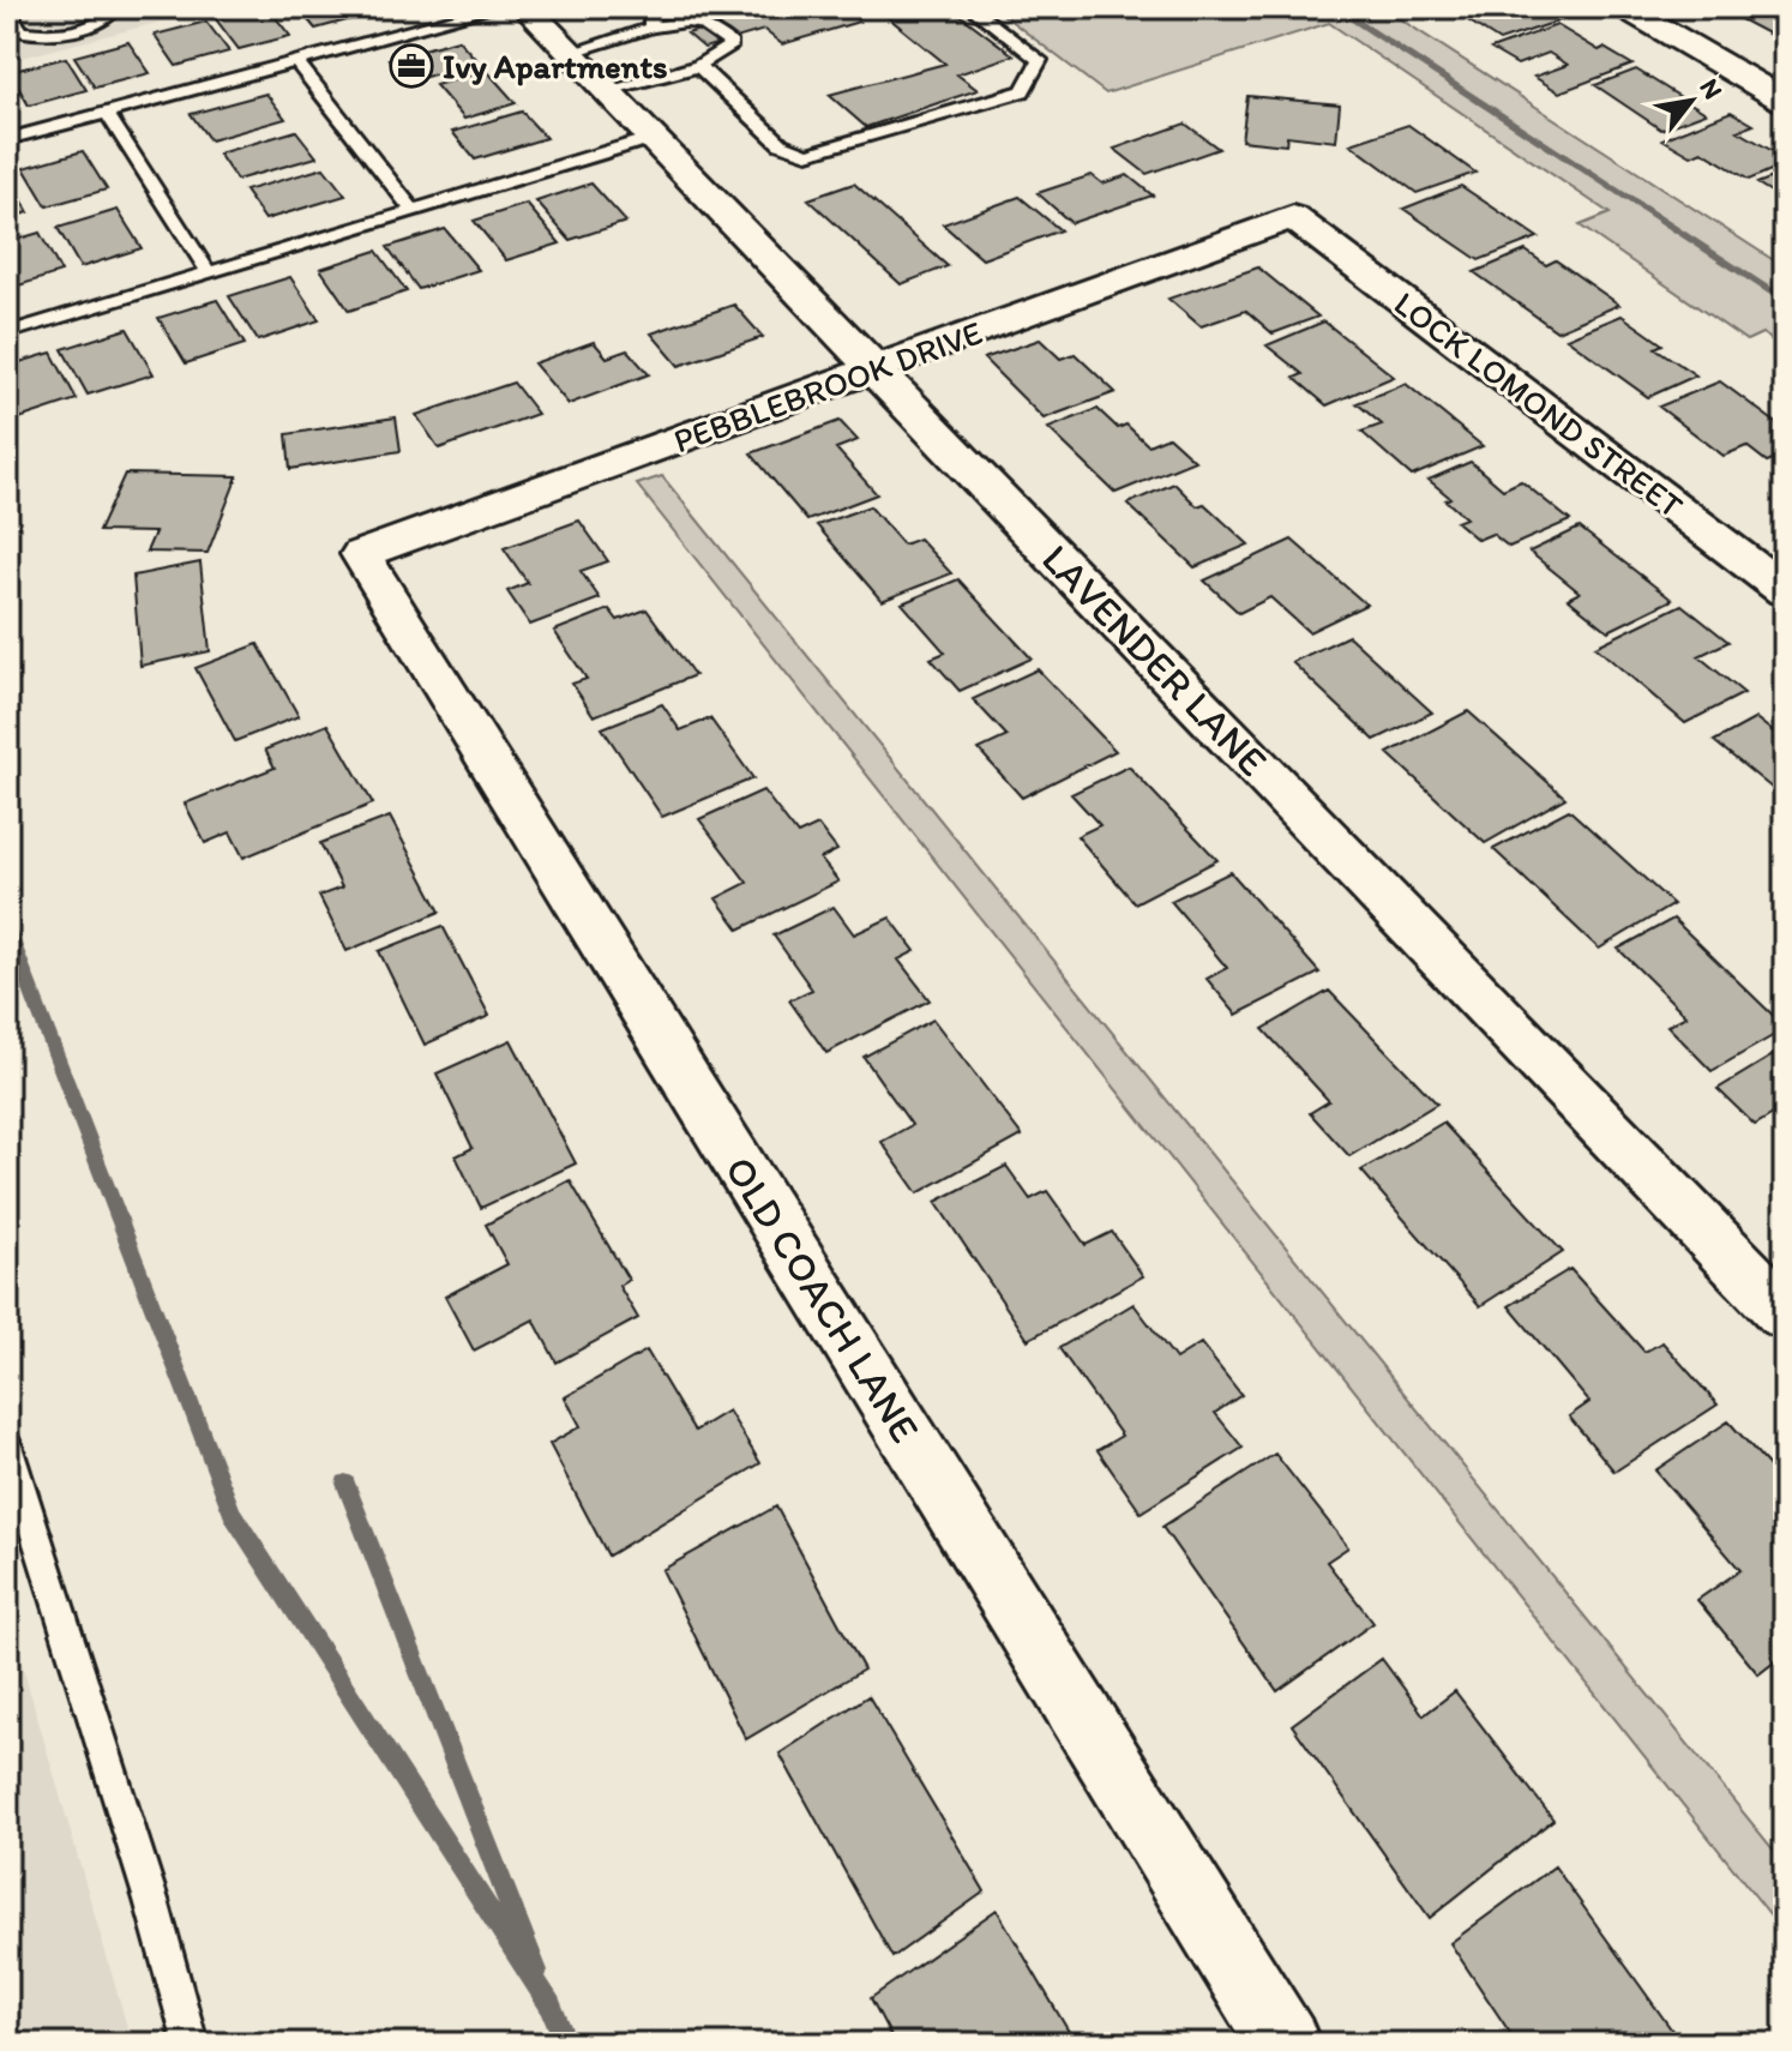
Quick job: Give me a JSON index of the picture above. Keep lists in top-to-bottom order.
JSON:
{
  "streets": {
    "street": [
      "PEBBLEBROOK DRIVE",
      "LOCK LOMOND STREET",
      "LAVENDER LANE",
      "OLD COACH LANE"
    ]
  },
  "crossings": [
    ["PEBBLEBROOK DRIVE", "LOCK LOMOND STREET"],
    ["PEBBLEBROOK DRIVE", "LAVENDER LANE"],
    ["PEBBLEBROOK DRIVE", "OLD COACH LANE"]
  ],
  "places": {
    "office": ["Ivy Apartments"]
  },
  "north": "top right"
}
